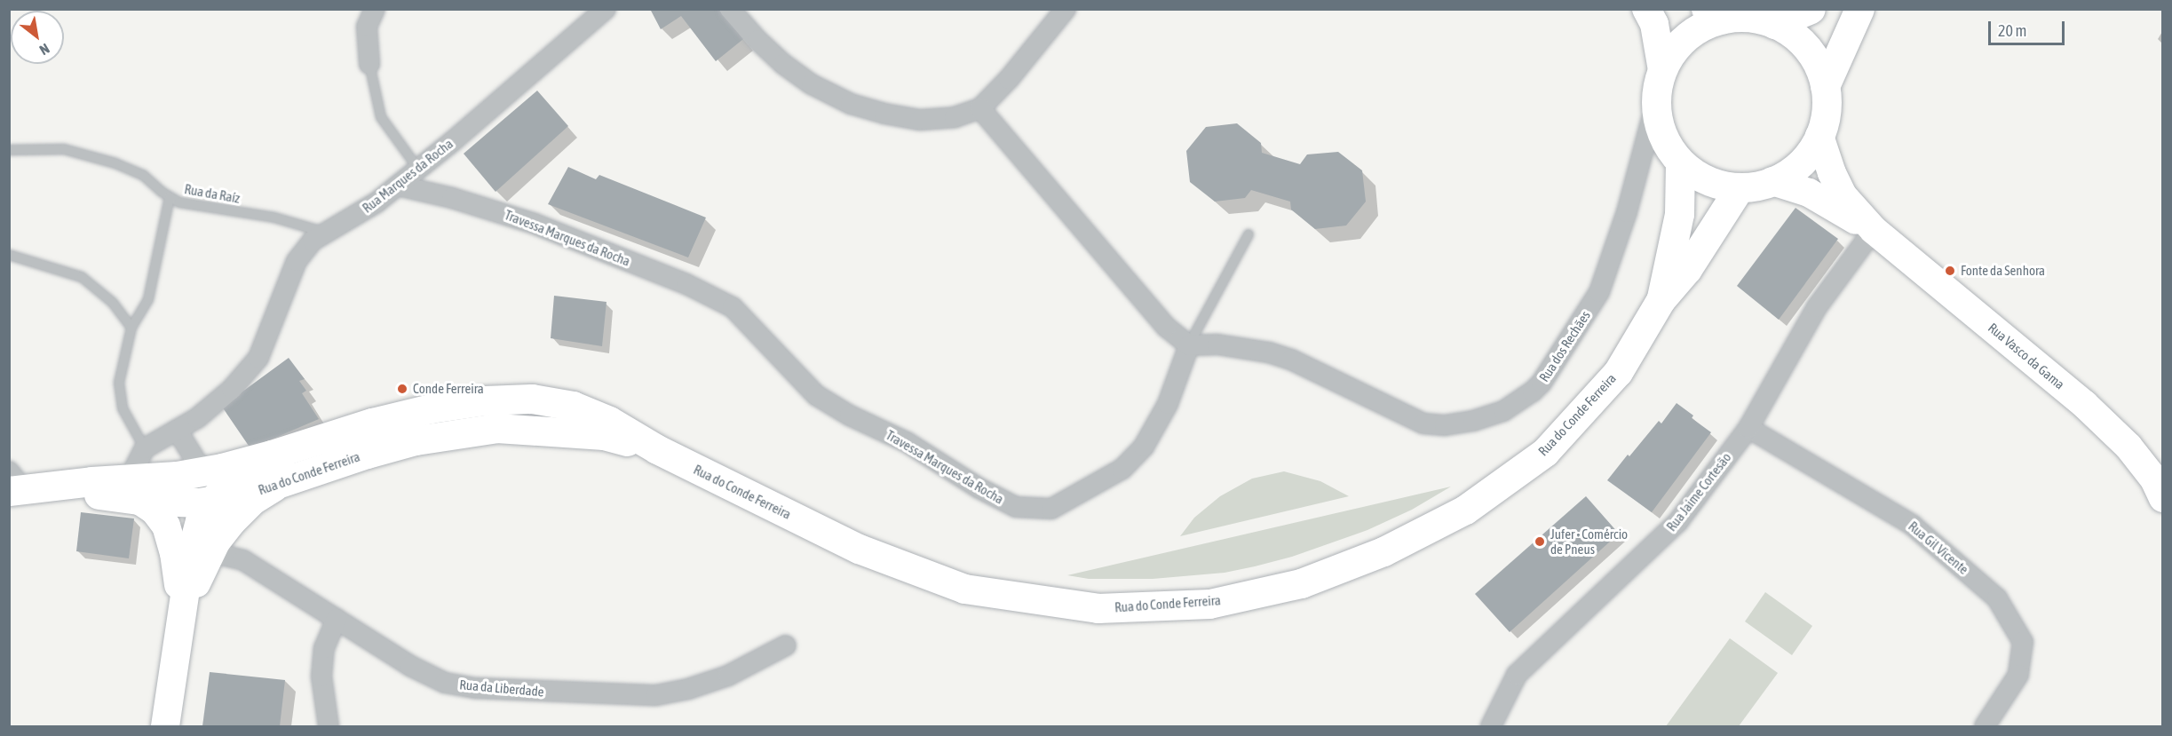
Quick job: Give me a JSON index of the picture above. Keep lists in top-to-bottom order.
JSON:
{
  "streets": {
    "main road": ["Rua do Conde Ferreira"],
    "street": [
      "Rua Marques da Rocha",
      "Travessa Marques da Rocha",
      "Rua dos Rechães",
      "Rua Vasco da Gama",
      "Rua Jaime Cortesão",
      "Rua Gil Vicente",
      "Rua da Liberdade"
    ],
    "lane": ["Rua da Raíz"]
  },
  "crossings": [
    ["Rua Marques da Rocha", "Rua da Raíz"],
    ["Rua Marques da Rocha", "Travessa Marques da Rocha"],
    ["Travessa Marques da Rocha", "Rua dos Rechães"],
    ["Rua dos Rechães", "Rua Vasco da Gama"],
    ["Rua dos Rechães", "Rua do Conde Ferreira"],
    ["Rua Vasco da Gama", "Rua do Conde Ferreira"],
    ["Rua Vasco da Gama", "Rua Jaime Cortesão"],
    ["Rua Jaime Cortesão", "Rua Gil Vicente"]
  ],
  "places": ["Fonte da Senhora", "Conde Ferreira", "Jufer - Comércio de Pneus"],
  "scale_bar": "20 m",
  "north": "bottom right"
}
